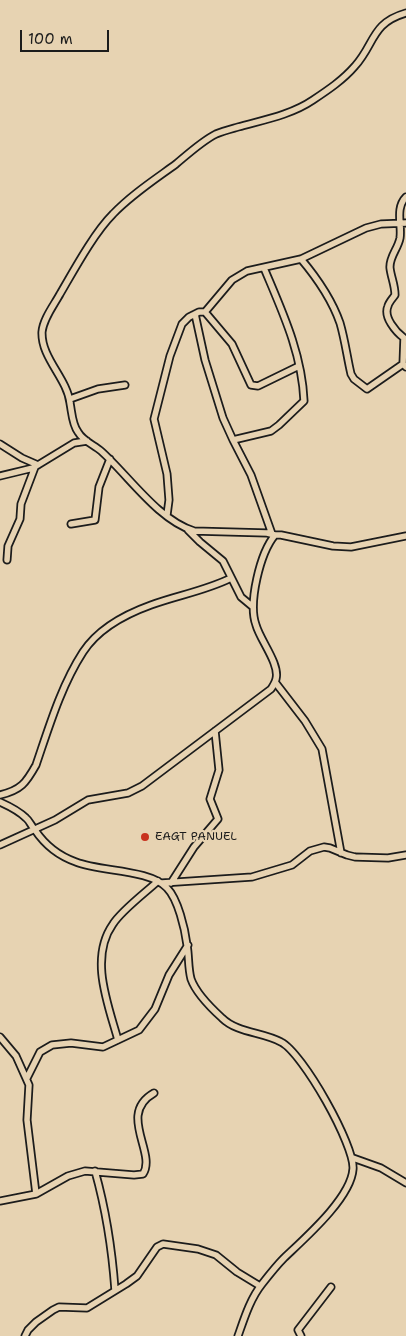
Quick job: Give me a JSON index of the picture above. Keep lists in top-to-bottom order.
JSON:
{
  "places": ["EAGT PANUEL"],
  "scale_bar": "100 m"
}
